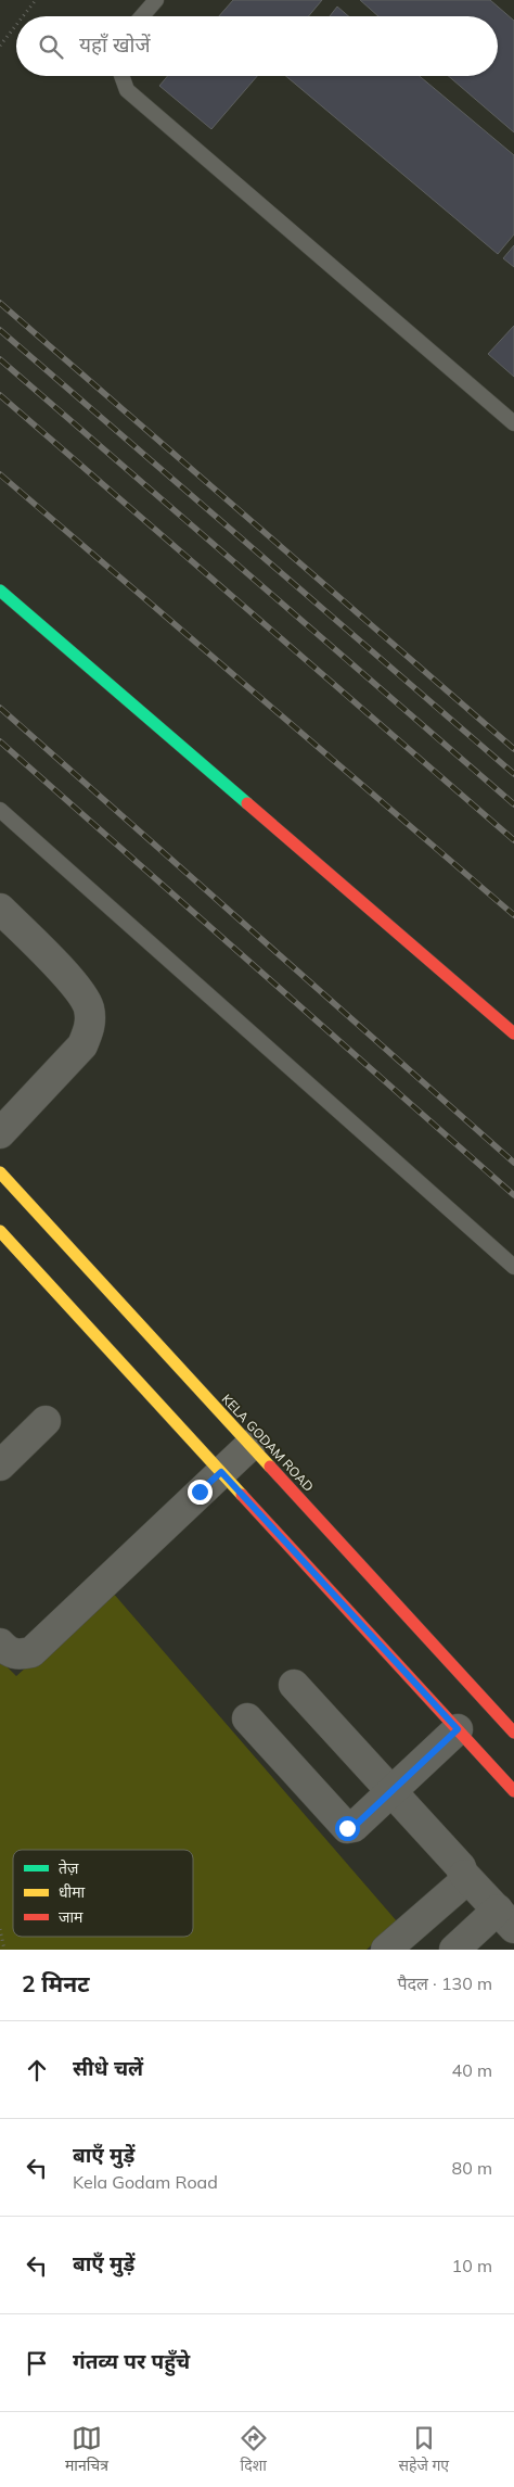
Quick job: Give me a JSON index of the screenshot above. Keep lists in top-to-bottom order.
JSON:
{
  "streets": {
    "street": ["KELA GODAM ROAD"]
  },
  "legend": ["तेज़", "धीमा", "जाम"],
  "page": {
    "search": "यहाँ खोजें",
    "heading": ["2 मिनट", "पैदल · 130 m"],
    "list": [
      ["सीधे चलें", "40 m"],
      ["बाएँ मुड़ें", "Kela Godam Road", "80 m"],
      ["बाएँ मुड़ें", "10 m"],
      "गंतव्य पर पहुँचे"
    ],
    "nav": ["मानचित्र", "दिशा", "सहेजे गए"]
  }
}
